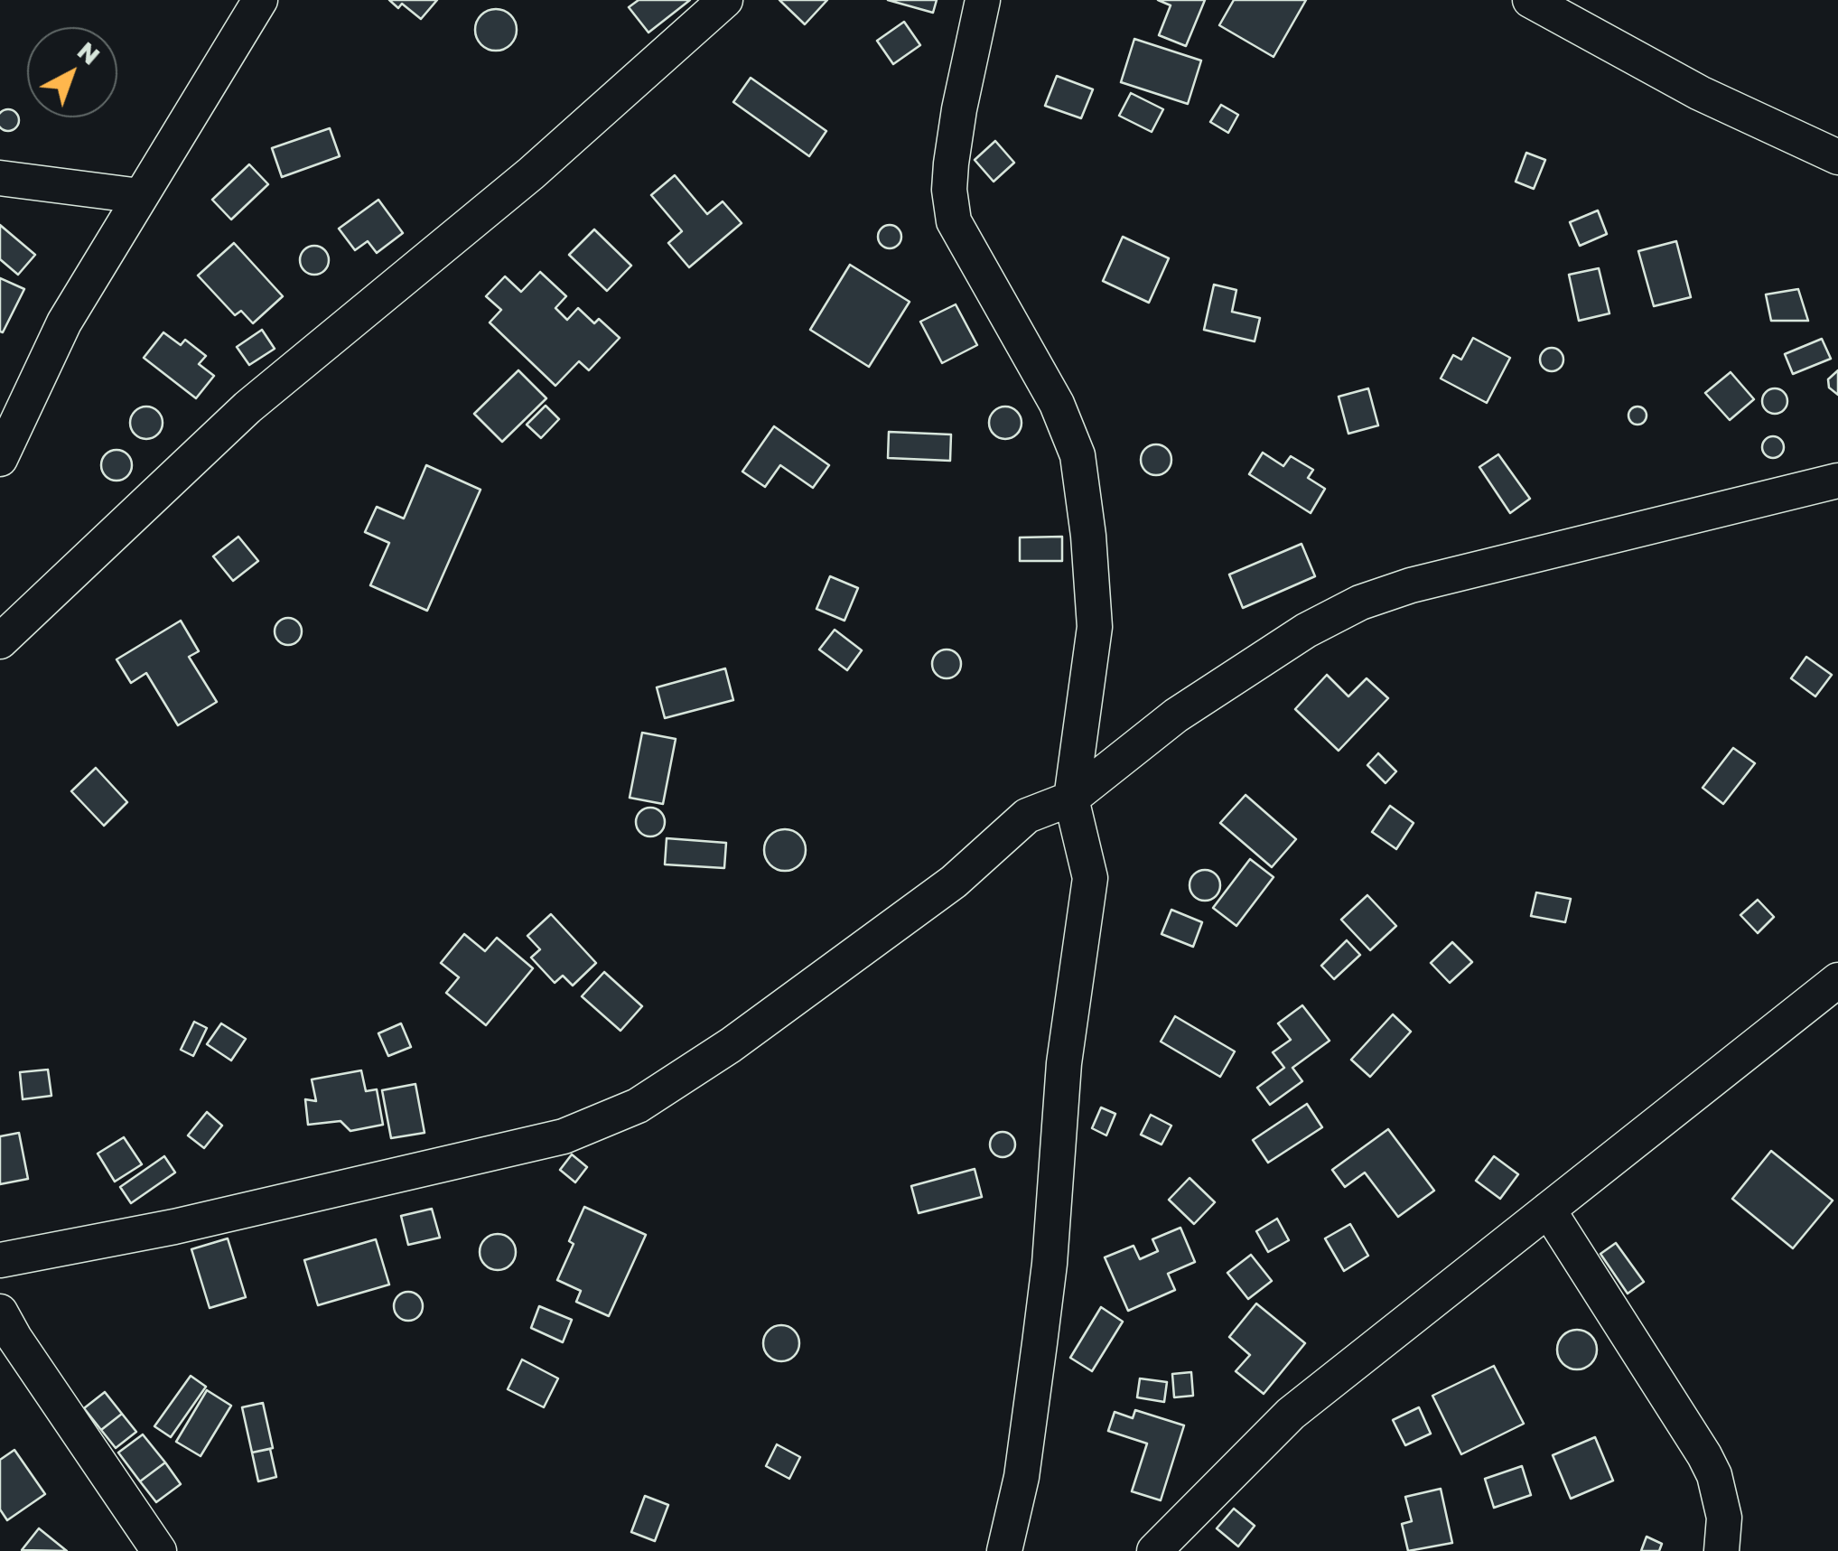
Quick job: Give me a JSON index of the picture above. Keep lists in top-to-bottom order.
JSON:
{
  "north": "top right"
}
